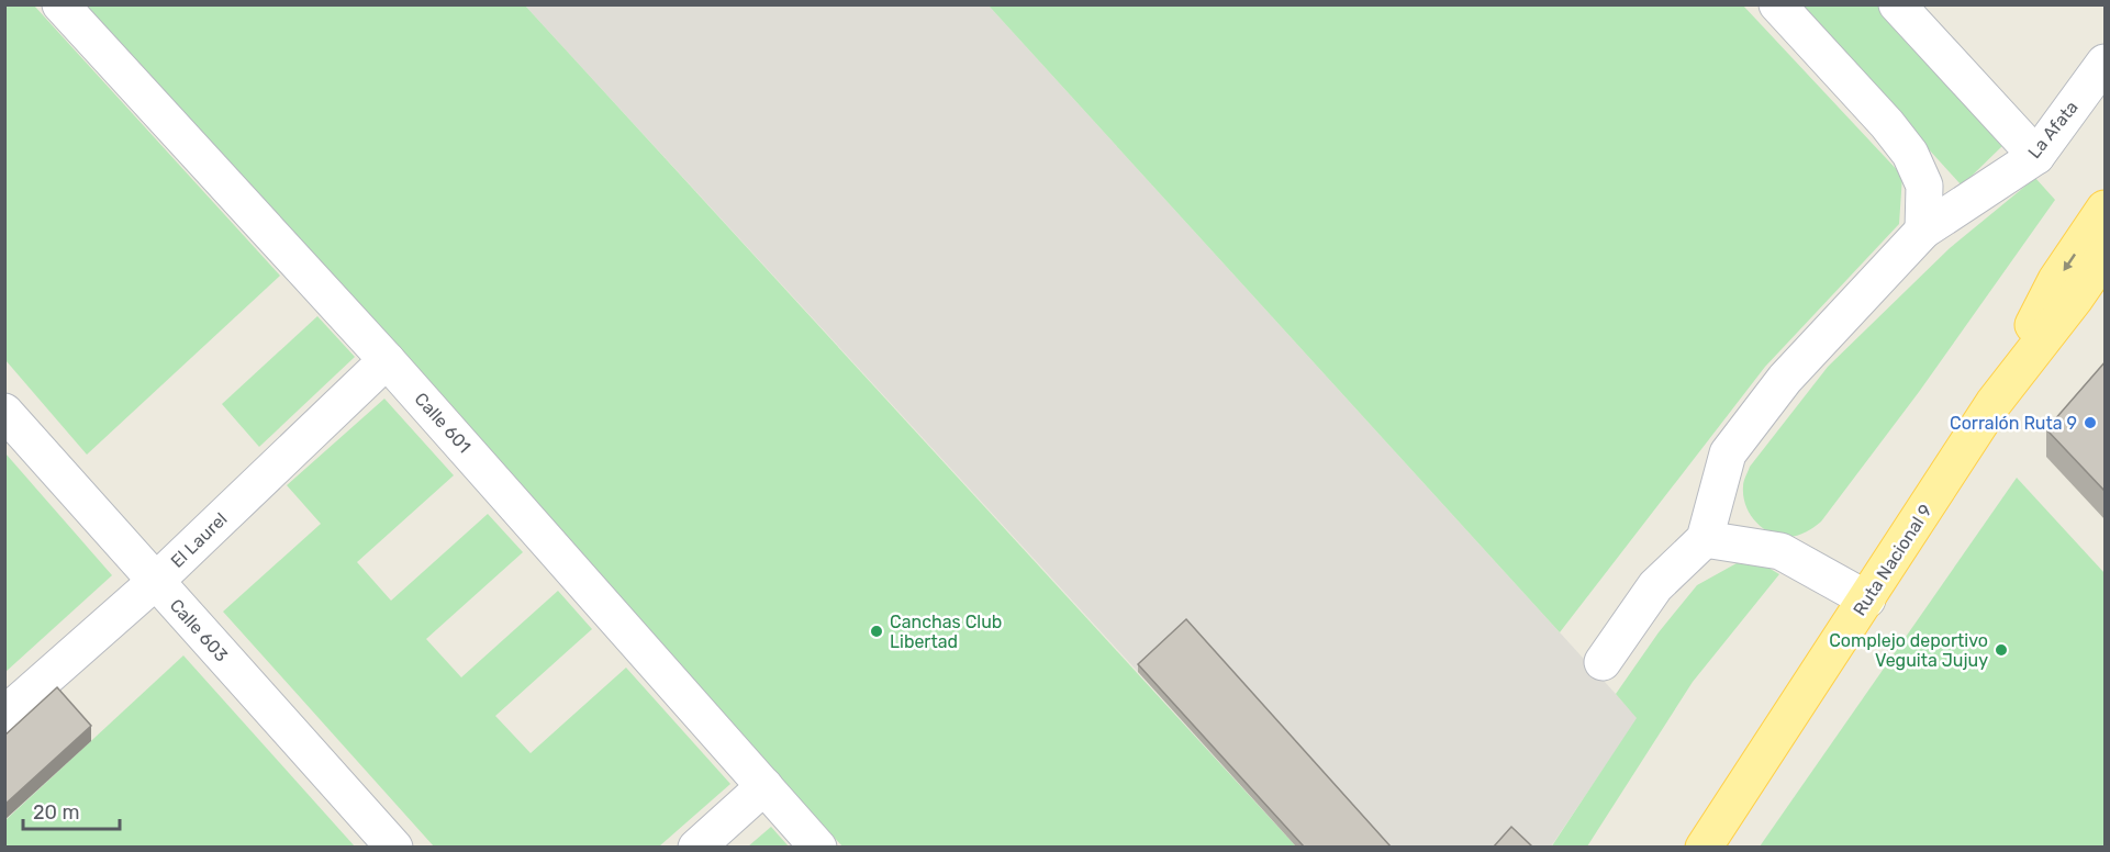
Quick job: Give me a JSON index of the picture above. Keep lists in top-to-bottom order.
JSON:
{
  "streets": {
    "main road": ["Ruta Nacional 9"],
    "street": [
      "La Afata",
      "Calle 601",
      "El Laurel",
      "Calle 603"
    ]
  },
  "crossings": [
    ["Calle 601", "El Laurel"],
    ["El Laurel", "Calle 603"]
  ],
  "places": ["Corralón Ruta 9", "Canchas Club Libertad", "Complejo deportivo Veguita Jujuy"],
  "scale_bar": "20 m"
}
